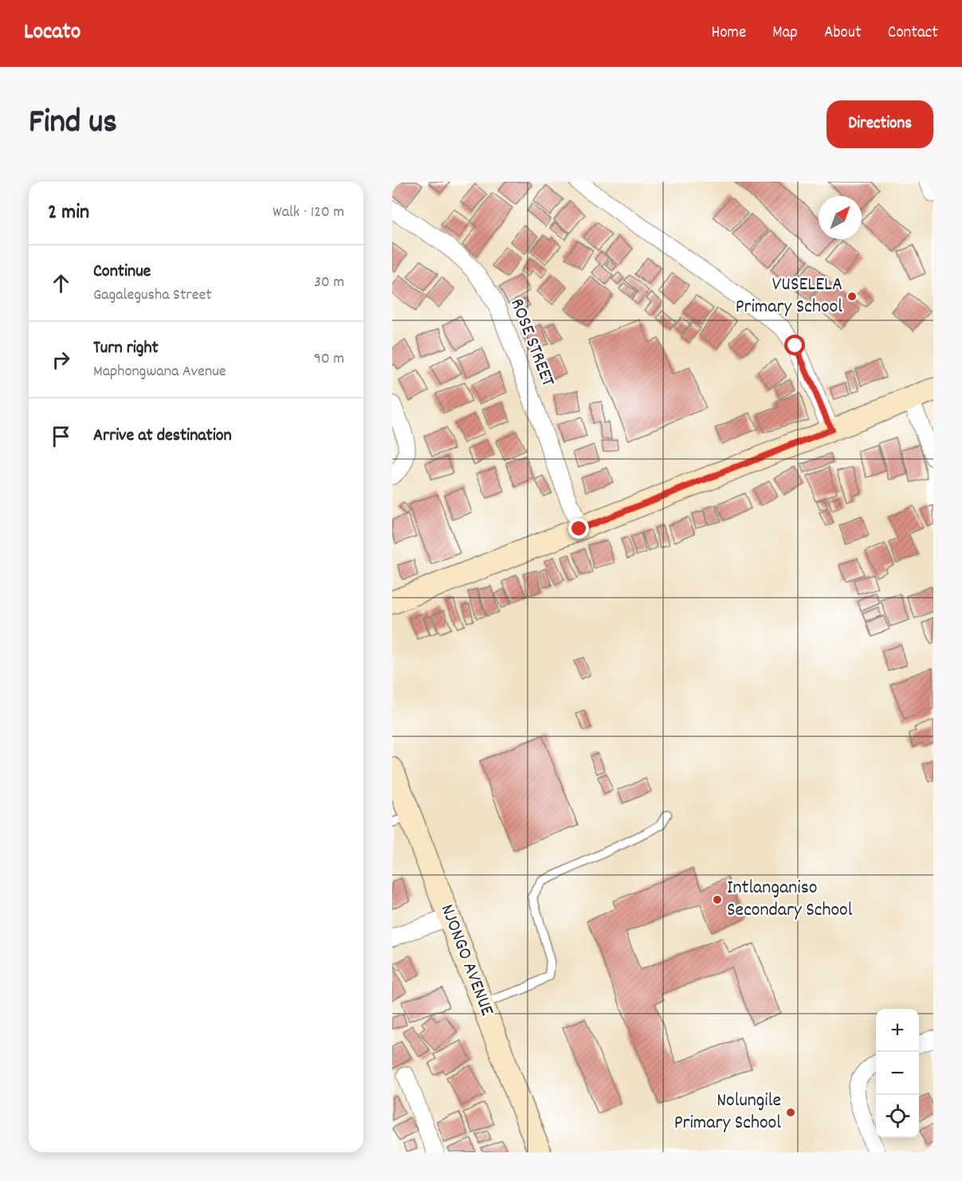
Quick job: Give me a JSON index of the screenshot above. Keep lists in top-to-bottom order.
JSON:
{
  "streets": {
    "street": ["ROSE STREET", "NJONGO AVENUE"]
  },
  "places": ["VUSELELA Primary School", "Intlanganiso Secondary School", "Nolungile Primary School"],
  "north": "top right",
  "page": {
    "header": "Locato",
    "nav": [
      "Home",
      "Map",
      "About",
      "Contact"
    ],
    "title": "Find us",
    "buttons": "Directions",
    "heading": ["2 min", "Walk · 120 m"],
    "list": [
      ["Continue", "Gagalegusha Street", "30 m"],
      ["Turn right", "Maphongwana Avenue", "90 m"],
      "Arrive at destination"
    ],
    "map_buttons": ["+", "−"]
  }
}
